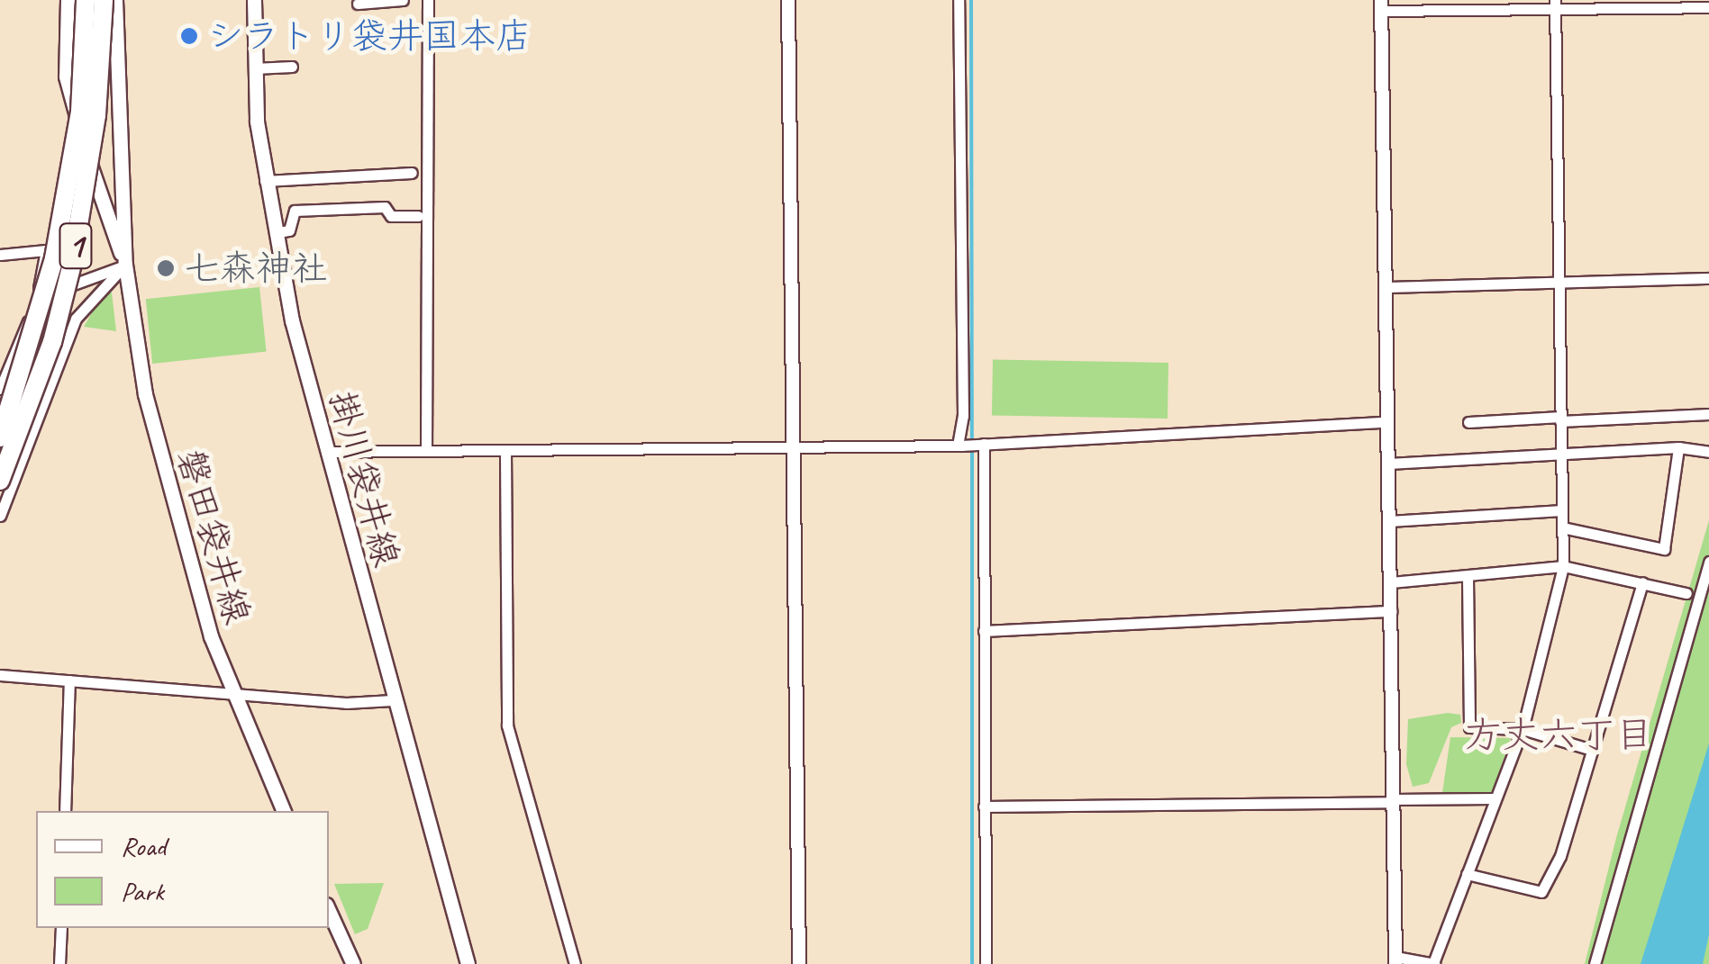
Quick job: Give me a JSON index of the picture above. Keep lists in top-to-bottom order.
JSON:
{
  "streets": {
    "highway": ["1"],
    "main road": ["掛川袋井線", "磐田袋井線"]
  },
  "districts": ["方丈六丁目"],
  "places": ["シラトリ袋井国本店", "七森神社"],
  "legend": ["Road", "Park"]
}
